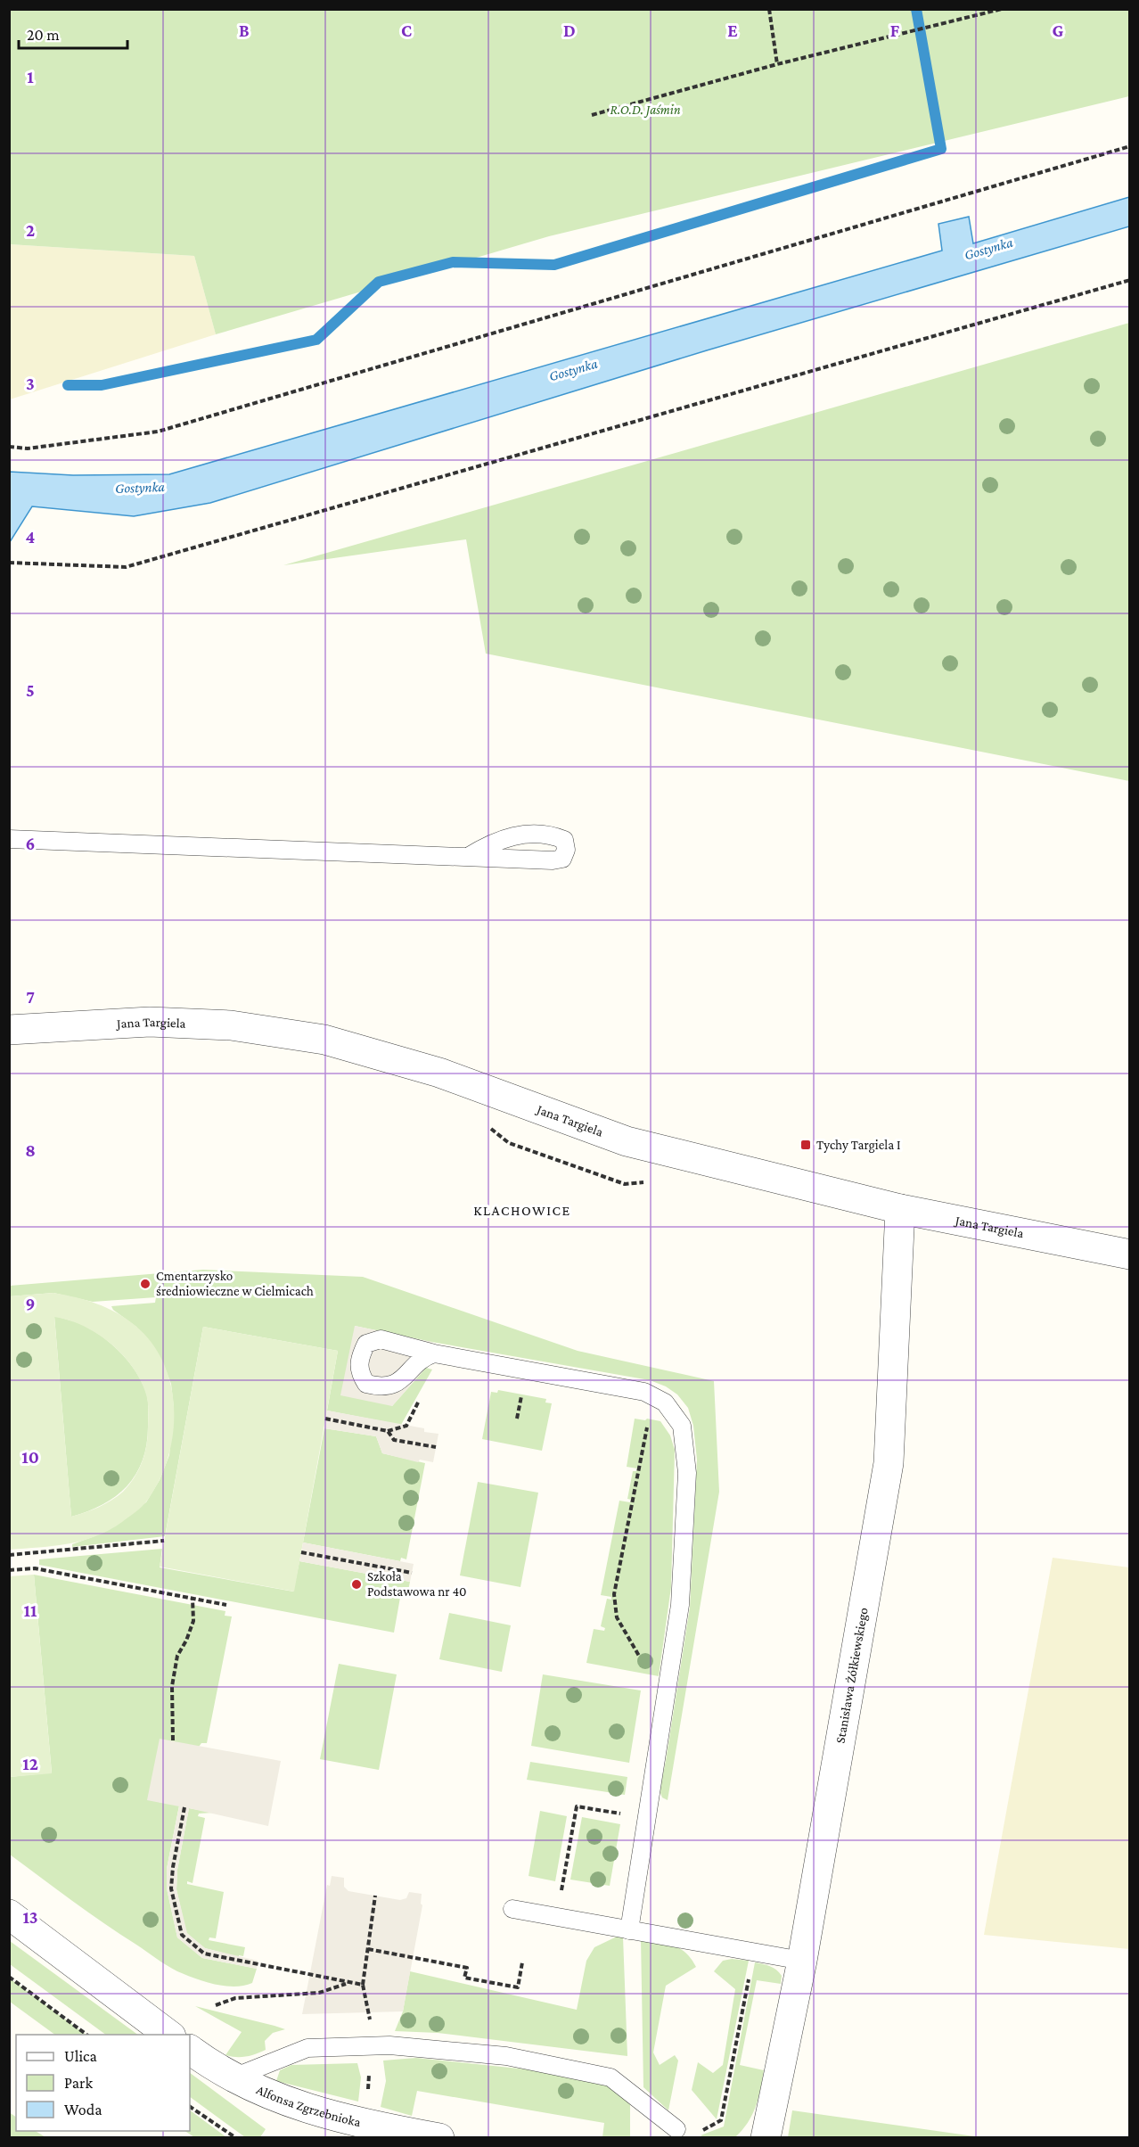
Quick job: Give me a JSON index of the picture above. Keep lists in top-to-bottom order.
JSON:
{
  "streets": {
    "street": ["Jana Targiela", "Stanisława Żółkiewskiego", "Alfonsa Zgrzebnioka"]
  },
  "crossings": [
    ["Jana Targiela", "Stanisława Żółkiewskiego"]
  ],
  "districts": ["KLACHOWICE"],
  "water": ["Gostynka"],
  "parks": ["R.O.D. Jaśmin"],
  "places": {
    "transit": ["Tychy Targiela I"],
    "other": ["Cmentarzysko średniowieczne w Cielmicach", "Szkoła Podstawowa nr 40"]
  },
  "legend": ["Ulica", "Park", "Woda"],
  "scale_bar": "20 m",
  "grid": {
    "columns": [
      "B",
      "C",
      "D",
      "E",
      "F",
      "G"
    ],
    "rows": [
      "1",
      "2",
      "3",
      "4",
      "5",
      "6",
      "7",
      "8",
      "9",
      "10",
      "11",
      "12",
      "13"
    ]
  }
}
